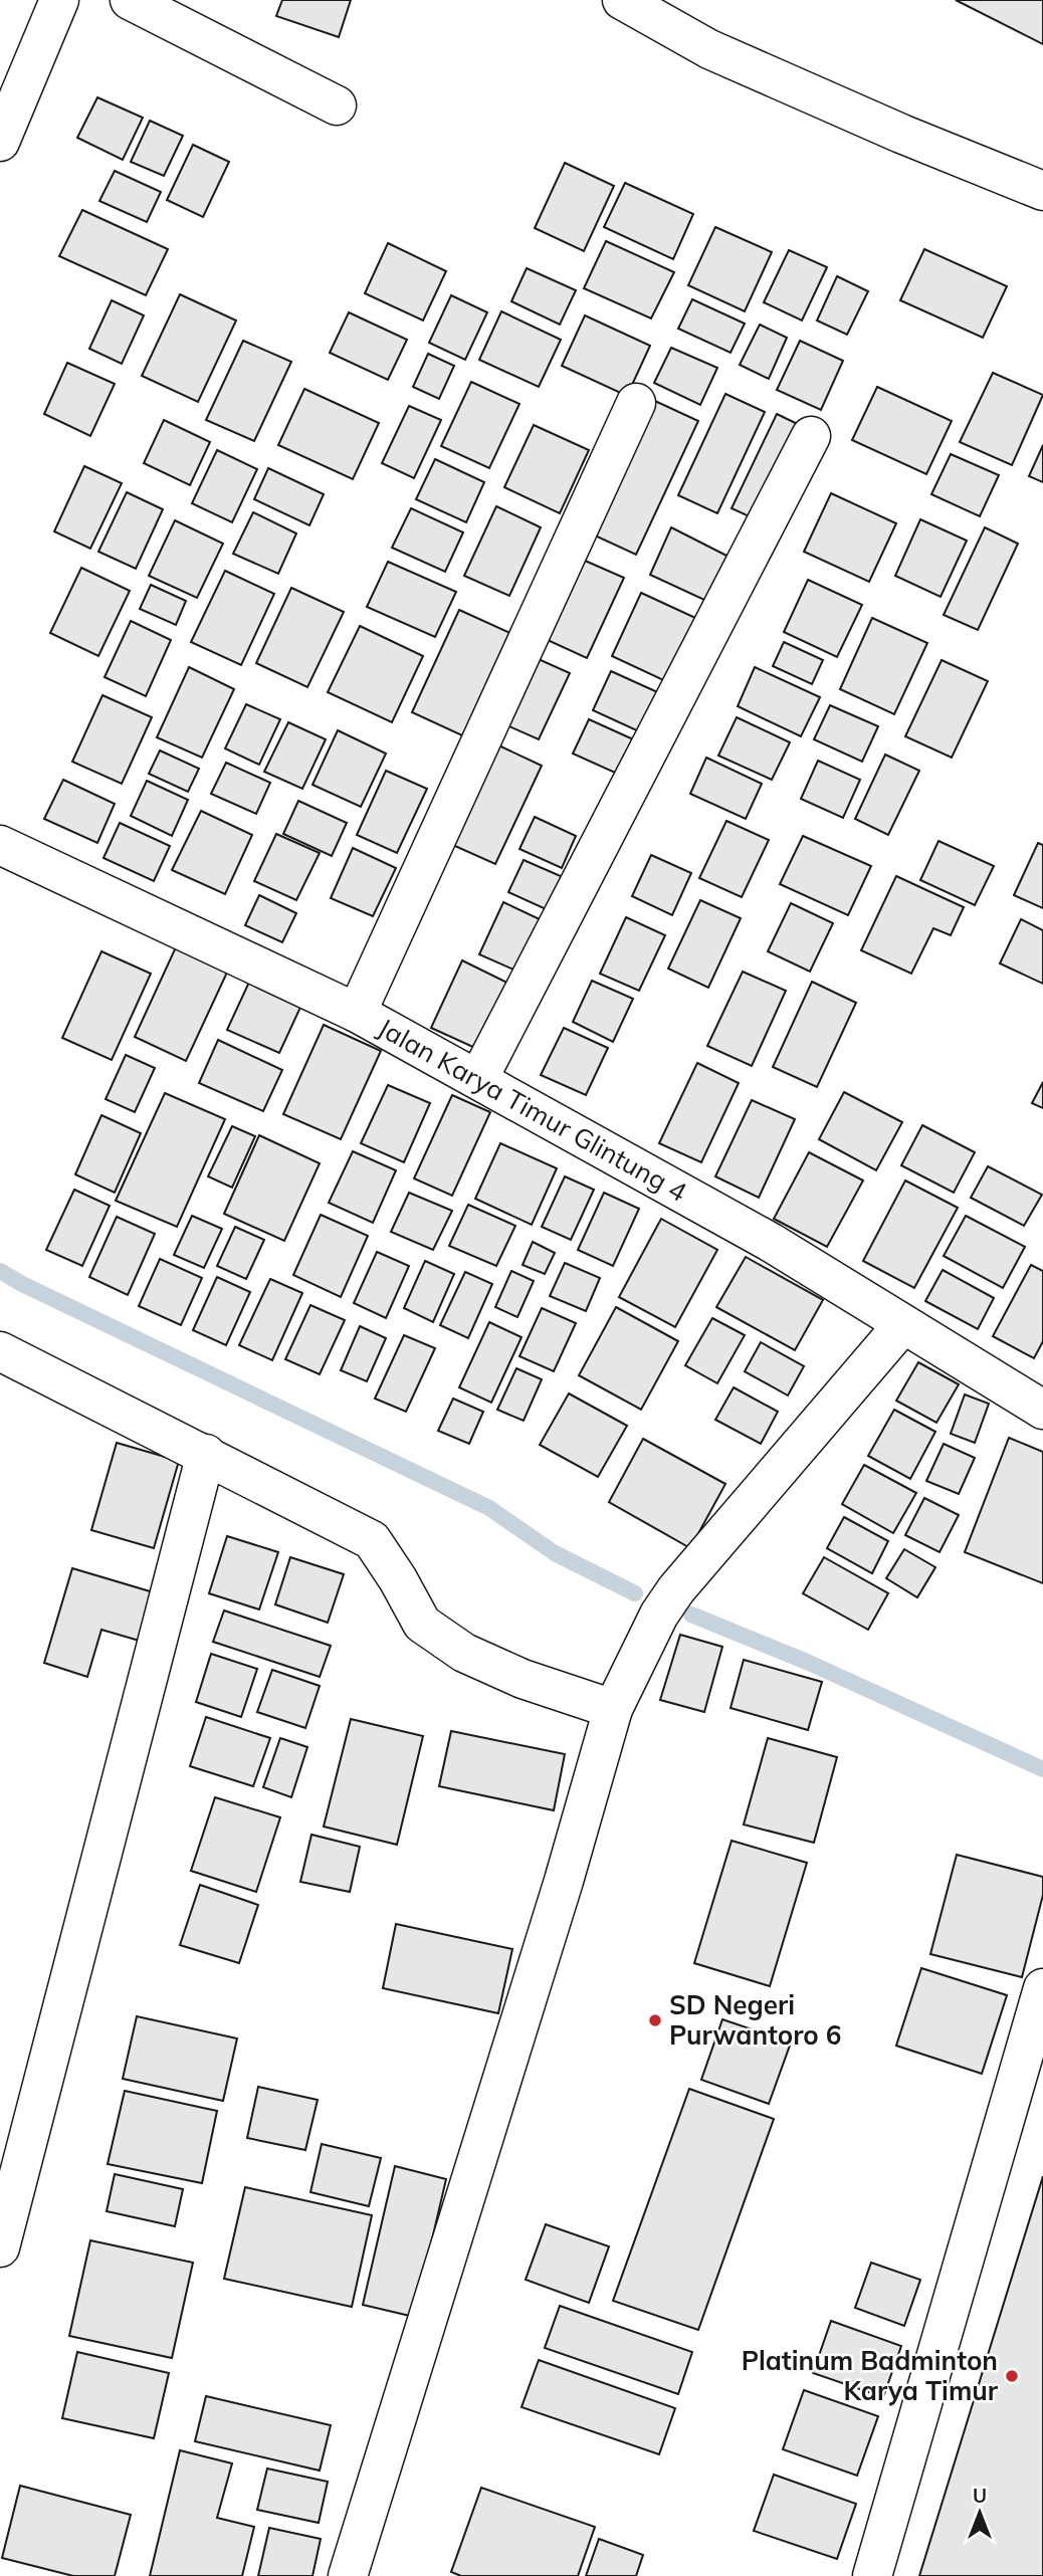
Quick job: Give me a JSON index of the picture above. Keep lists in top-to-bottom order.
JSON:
{
  "streets": {
    "street": ["Jalan Karya Timur Glintung 4"]
  },
  "places": ["SD Negeri Purwantoro 6", "Platinum Badminton Karya Timur"],
  "north": "top"
}
